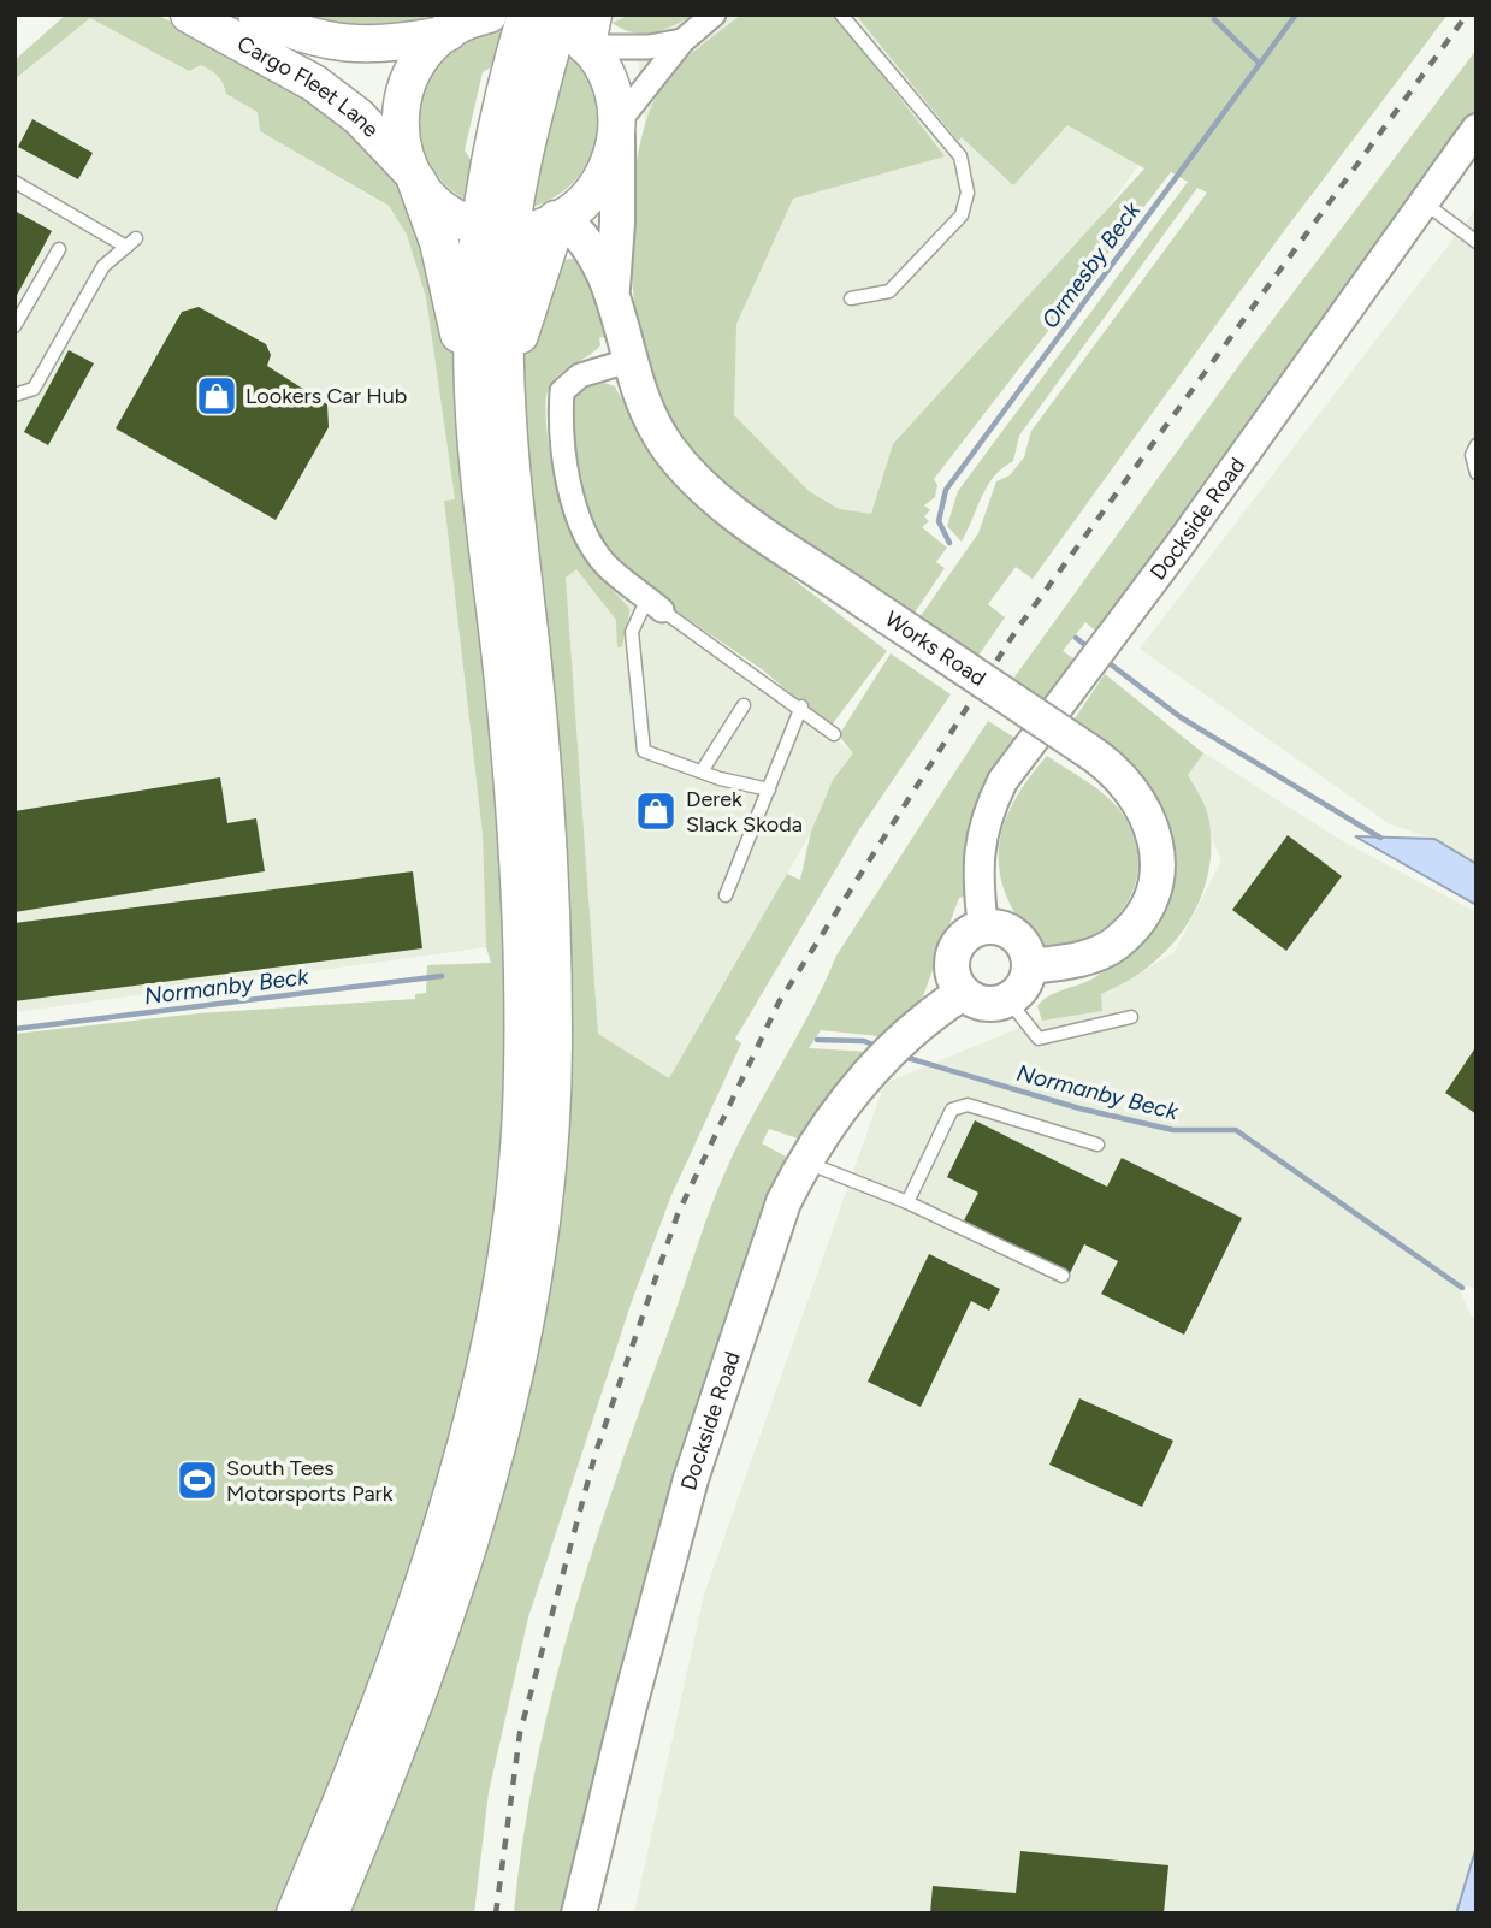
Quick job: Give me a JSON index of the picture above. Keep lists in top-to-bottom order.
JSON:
{
  "streets": {
    "main road": ["Cargo Fleet Lane", "Dockside Road", "Works Road"]
  },
  "crossings": [
    ["Dockside Road", "Works Road"]
  ],
  "water": ["Ormesby Beck", "Normanby Beck"],
  "places": {
    "shop": ["Lookers Car Hub", "Derek Slack Skoda"],
    "sports": ["South Tees Motorsports Park"]
  }
}
